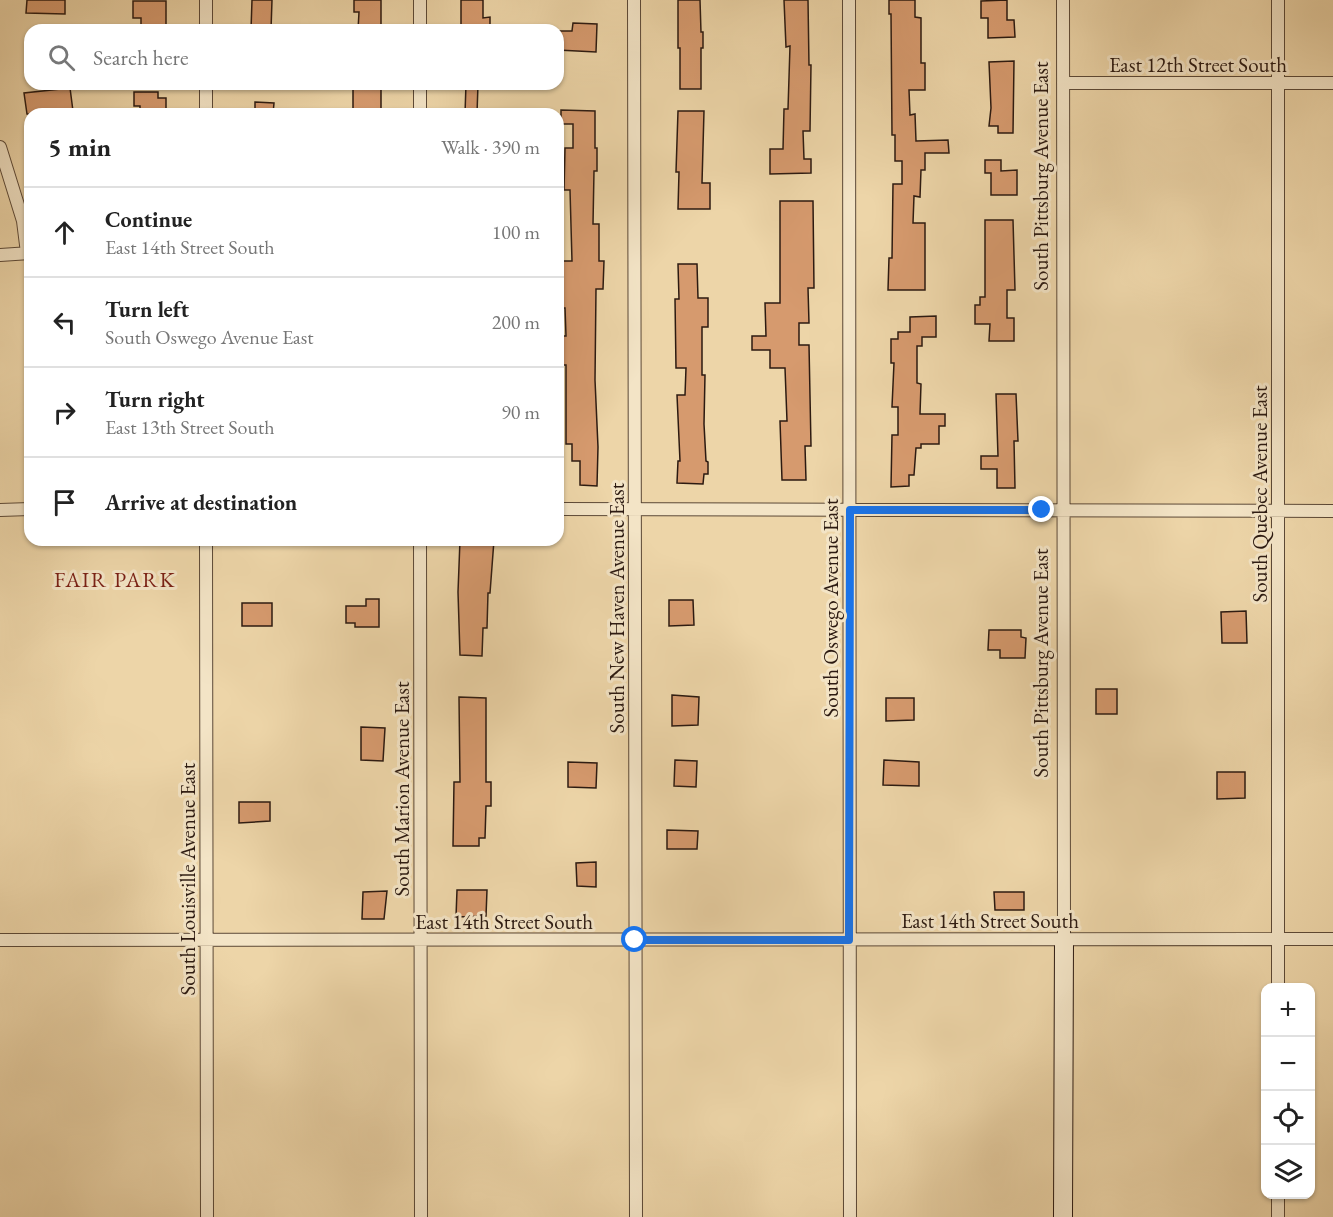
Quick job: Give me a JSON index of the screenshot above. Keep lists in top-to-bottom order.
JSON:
{
  "streets": {
    "street": [
      "East 12th Street South",
      "South Pittsburg Avenue East",
      "South Quebec Avenue East",
      "South New Haven Avenue East",
      "South Oswego Avenue East",
      "South Marion Avenue East",
      "South Louisville Avenue East",
      "East 14th Street South"
    ]
  },
  "crossings": [
    ["East 12th Street South", "South Pittsburg Avenue East"],
    ["East 12th Street South", "South Quebec Avenue East"],
    ["South Pittsburg Avenue East", "East 14th Street South"],
    ["South Quebec Avenue East", "East 14th Street South"],
    ["South New Haven Avenue East", "East 14th Street South"],
    ["South Oswego Avenue East", "East 14th Street South"],
    ["South Marion Avenue East", "East 14th Street South"],
    ["South Louisville Avenue East", "East 14th Street South"]
  ],
  "districts": ["FAIR PARK"],
  "page": {
    "search": "Search here",
    "heading": ["5 min", "Walk · 390 m"],
    "list": [
      ["Continue", "East 14th Street South", "100 m"],
      ["Turn left", "South Oswego Avenue East", "200 m"],
      ["Turn right", "East 13th Street South", "90 m"],
      "Arrive at destination"
    ],
    "map_buttons": ["+", "−"]
  }
}
